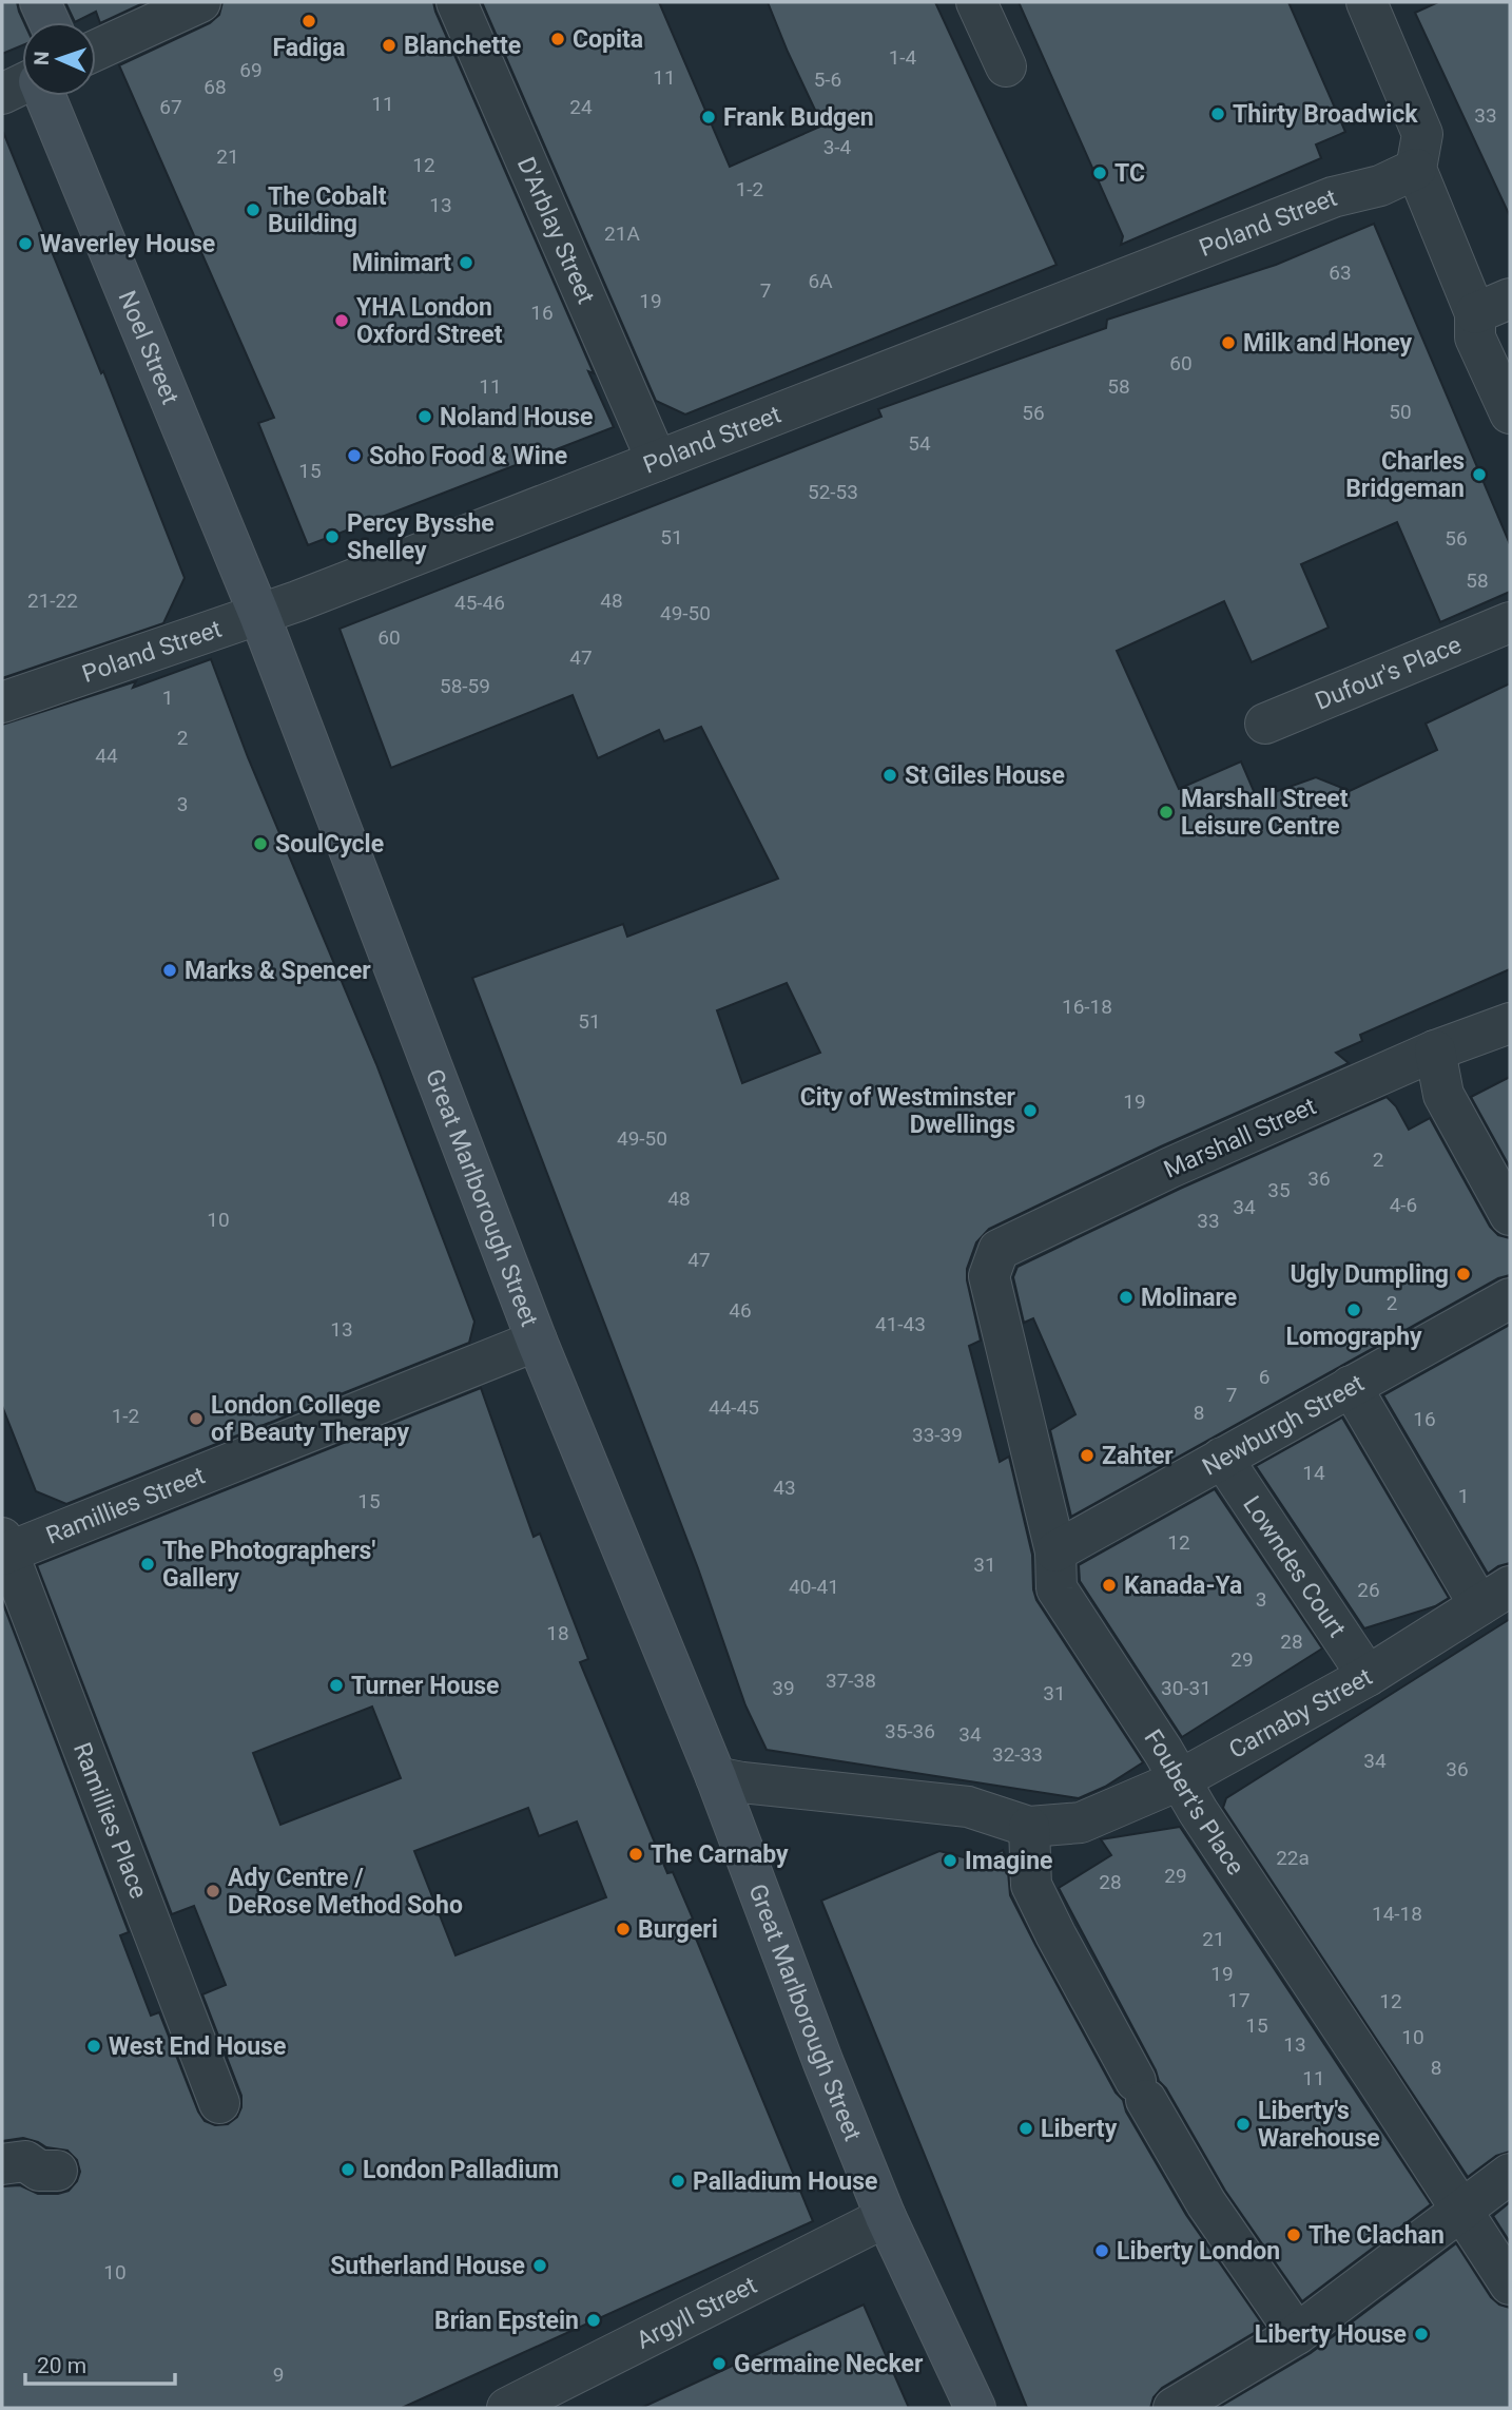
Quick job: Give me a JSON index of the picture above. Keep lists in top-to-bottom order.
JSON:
{
  "streets": {
    "street": [
      "Poland Street",
      "D'Arblay Street",
      "Noel Street",
      "Dufour's Place",
      "Marshall Street",
      "Great Marlborough Street",
      "Newburgh Street",
      "Ramillies Street",
      "Lowndes Court",
      "Carnaby Street",
      "Foubert's Place",
      "Ramillies Place",
      "Argyll Street"
    ]
  },
  "crossings": [
    ["Poland Street", "D'Arblay Street"],
    ["Poland Street", "Noel Street"],
    ["Poland Street", "Great Marlborough Street"],
    ["Noel Street", "Great Marlborough Street"],
    ["Marshall Street", "Foubert's Place"],
    ["Great Marlborough Street", "Ramillies Street"],
    ["Great Marlborough Street", "Argyll Street"],
    ["Newburgh Street", "Lowndes Court"],
    ["Newburgh Street", "Foubert's Place"],
    ["Ramillies Street", "Ramillies Place"],
    ["Lowndes Court", "Carnaby Street"],
    ["Carnaby Street", "Foubert's Place"]
  ],
  "places": [
    "Fadiga",
    "Copita",
    "Blanchette",
    "Thirty Broadwick",
    "Frank Budgen",
    "TC",
    "The Cobalt Building",
    "Waverley House",
    "Minimart",
    "YHA London Oxford Street",
    "Milk and Honey",
    "Noland House",
    "Soho Food & Wine",
    "Charles Bridgeman",
    "Percy Bysshe Shelley",
    "St Giles House",
    "Marshall Street Leisure Centre",
    "SoulCycle",
    "Marks & Spencer",
    "City of Westminster Dwellings",
    "Ugly Dumpling",
    "Molinare",
    "Lomography",
    "London College of Beauty Therapy",
    "Zahter",
    "The Photographers' Gallery",
    "Kanada-Ya",
    "Turner House",
    "The Carnaby",
    "Imagine",
    "Ady Centre / DeRose Method Soho",
    "Burgeri",
    "West End House",
    "Liberty's Warehouse",
    "Liberty",
    "London Palladium",
    "Palladium House",
    "The Clachan",
    "Liberty London",
    "Sutherland House",
    "Brian Epstein",
    "Liberty House",
    "Germaine Necker"
  ],
  "house_numbers": [
    "1-4",
    "69",
    "11",
    "5-6",
    "68",
    "11",
    "67",
    "24",
    "33",
    "3-4",
    "21",
    "12",
    "1-2",
    "13",
    "21A",
    "63",
    "6A",
    "7",
    "19",
    "16",
    "60",
    "11",
    "58",
    "50",
    "56",
    "54",
    "15",
    "52-53",
    "51",
    "56",
    "58",
    "21-22",
    "48",
    "45-46",
    "49-50",
    "60",
    "47",
    "58-59",
    "1",
    "2",
    "44",
    "3",
    "16-18",
    "51",
    "19",
    "49-50",
    "2",
    "36",
    "35",
    "48",
    "4-6",
    "34",
    "10",
    "33",
    "47",
    "2",
    "46",
    "41-43",
    "13",
    "6",
    "7",
    "44-45",
    "8",
    "1-2",
    "16",
    "33-39",
    "14",
    "43",
    "1",
    "15",
    "12",
    "31",
    "40-41",
    "26",
    "3",
    "18",
    "28",
    "29",
    "37-38",
    "39",
    "30-31",
    "31",
    "35-36",
    "34",
    "32-33",
    "34",
    "36",
    "22a",
    "29",
    "28",
    "14-18",
    "21",
    "19",
    "17",
    "12",
    "15",
    "10",
    "13",
    "8",
    "11",
    "10",
    "9"
  ],
  "scale_bar": "20 m",
  "north": "left"
}
